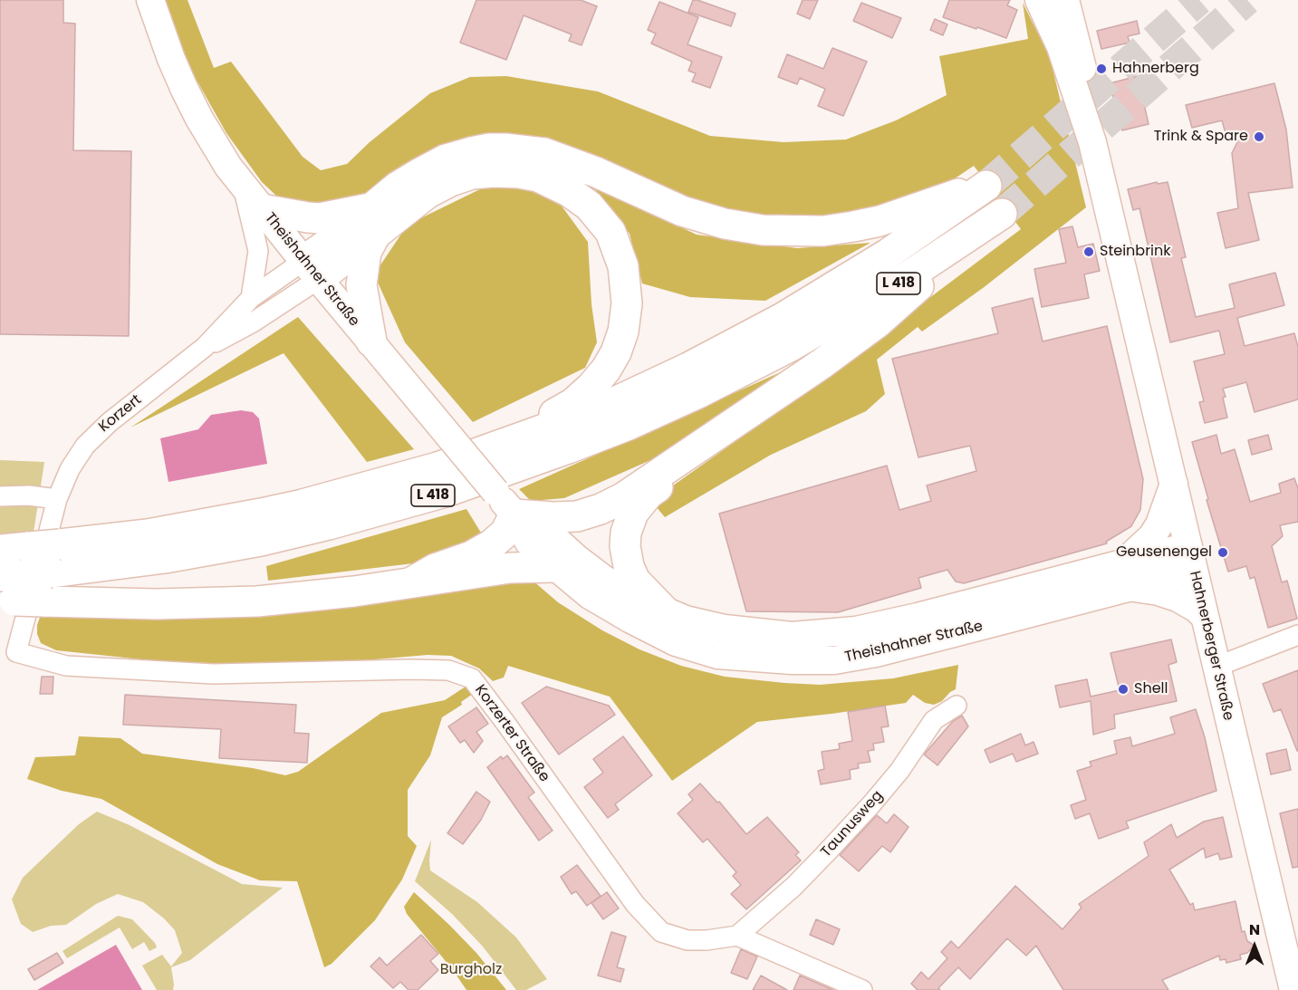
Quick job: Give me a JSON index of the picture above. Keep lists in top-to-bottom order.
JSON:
{
  "streets": {
    "highway": ["L 418"],
    "main road": ["Theishahner Straße", "Hahnerberger Straße"],
    "street": ["Korzert", "Korzerter Straße", "Taunusweg"]
  },
  "crossings": [
    ["Theishahner Straße", "L 418"],
    ["Theishahner Straße", "Korzert"],
    ["Theishahner Straße", "Hahnerberger Straße"],
    ["L 418", "Korzert"],
    ["Korzert", "Korzerter Straße"],
    ["Korzerter Straße", "Taunusweg"]
  ],
  "parks": ["Burgholz"],
  "places": [
    "Hahnerberg",
    "Trink & Spare",
    "Steinbrink",
    "Geusenengel",
    "Shell"
  ],
  "north": "top"
}
